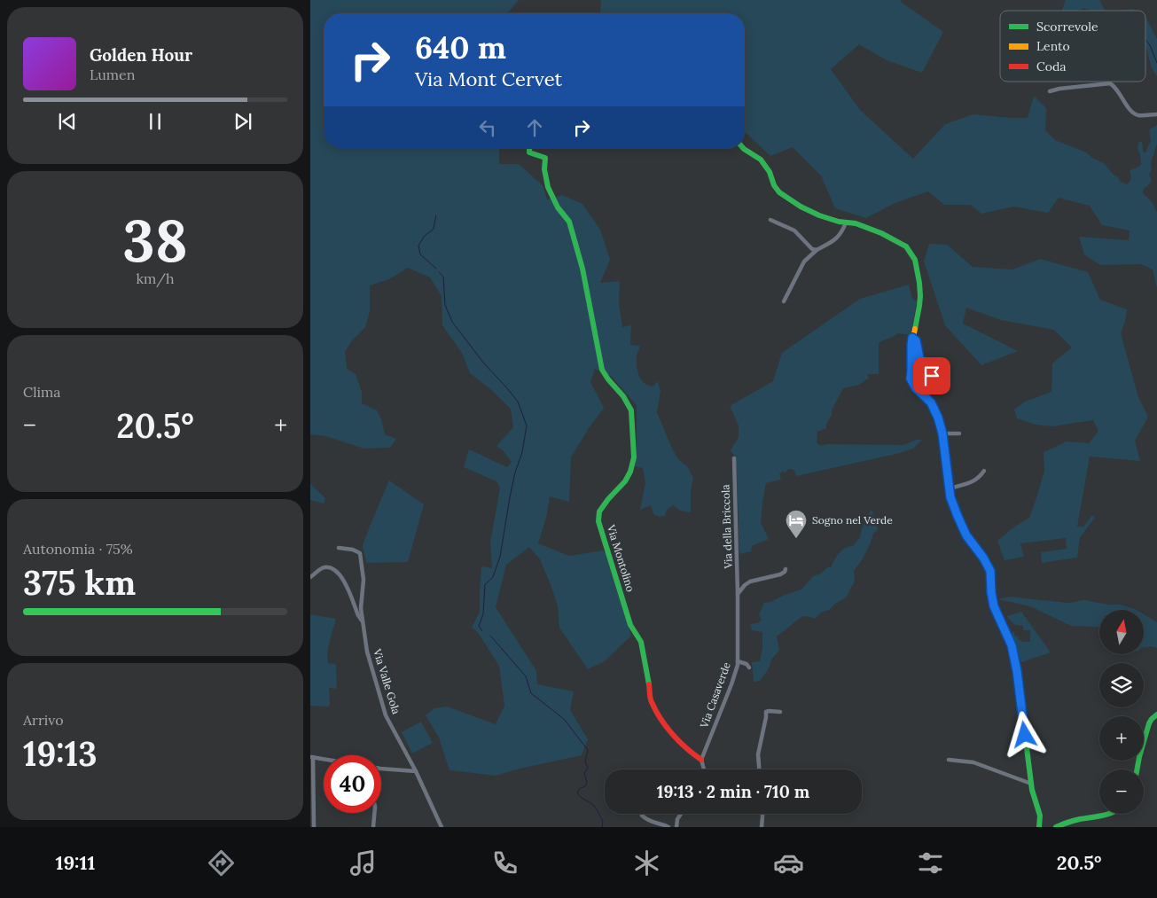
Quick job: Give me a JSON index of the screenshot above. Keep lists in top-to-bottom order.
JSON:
{
  "streets": {
    "street": [
      "Via della Briccola",
      "Via Montolino",
      "Via Valle Gola",
      "Via Casaverde"
    ]
  },
  "crossings": [
    ["Via della Briccola", "Via Casaverde"],
    ["Via Montolino", "Via Casaverde"]
  ],
  "places": {
    "hotel": ["Sogno nel Verde"]
  },
  "legend": ["Scorrevole", "Lento", "Coda"],
  "north": "top",
  "page": {
    "turn": ["640 m", "Via Mont Cervet"],
    "song": ["Golden Hour", "Lumen"],
    "tile": [
      ["38", "km/h"],
      "Clima",
      ["Autonomia · 75%", "375 km"],
      ["Arrivo", "19:13"]
    ],
    "heat": ["−", "20.5°", "+"],
    "map_buttons": ["+", "−"],
    "limit": "40",
    "trip": "19:13 · 2 min · 710 m",
    "tabs": ["19:11", "20.5°"]
  }
}
